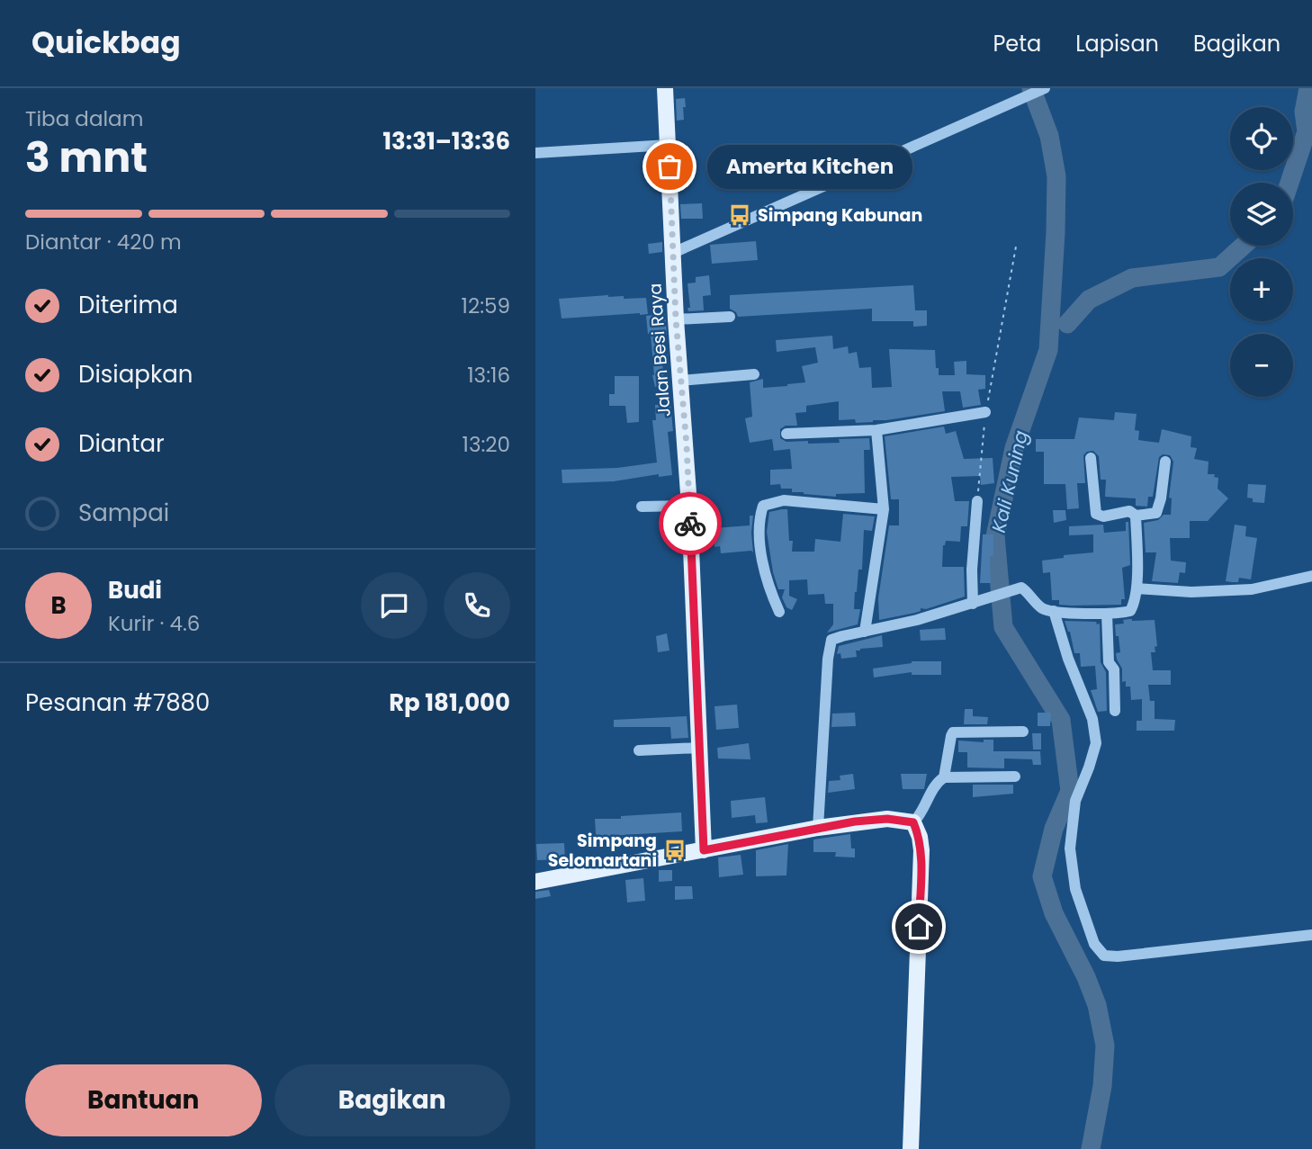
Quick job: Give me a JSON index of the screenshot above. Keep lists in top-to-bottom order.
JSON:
{
  "streets": {
    "main road": ["Jalan Besi Raya"]
  },
  "water": ["Kali Kuning"],
  "places": {
    "other": ["Amerta Kitchen"],
    "bus stop": ["Simpang Kabunan", "Simpang Selomartani"]
  },
  "page": {
    "header": "Quickbag",
    "nav": ["Peta", "Lapisan", "Bagikan"],
    "heading": ["3 mnt", "Tiba dalam", "13:31–13:36"],
    "panel": [
      "Budi",
      "Kurir · 4.6",
      "Pesanan #7880",
      "Rp 181,000"
    ],
    "map_buttons": ["+", "−"],
    "bubble": "Amerta Kitchen",
    "bar": "Diantar · 420 m",
    "list": [
      ["Diterima", "12:59"],
      ["Disiapkan", "13:16"],
      ["Diantar", "13:20"],
      "Sampai"
    ],
    "round": "B",
    "buttons": ["Bantuan", "Bagikan"]
  }
}
